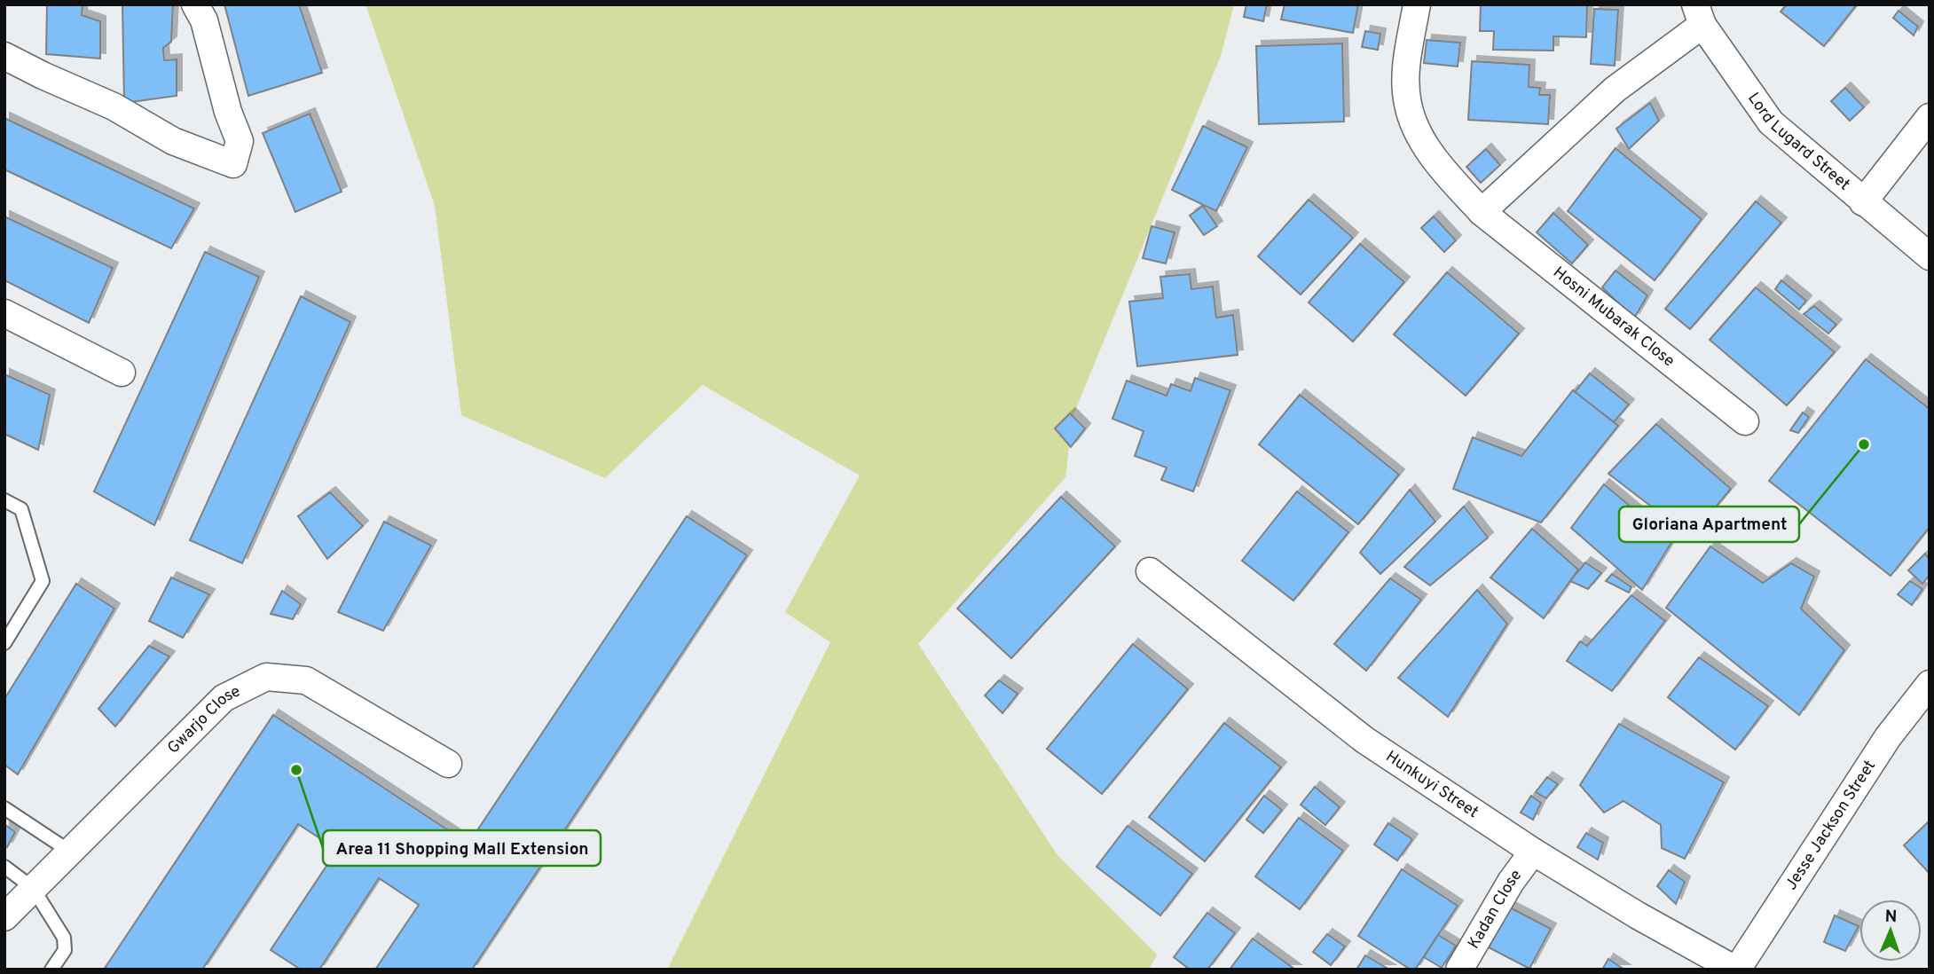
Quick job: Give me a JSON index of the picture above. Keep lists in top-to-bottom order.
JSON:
{
  "streets": {
    "street": [
      "Lord Lugard Street",
      "Hosni Mubarak Close",
      "Gwarjo Close",
      "Hunkuyi Street",
      "Jesse Jackson Street",
      "Kadan Close"
    ]
  },
  "crossings": [
    ["Hunkuyi Street", "Jesse Jackson Street"],
    ["Hunkuyi Street", "Kadan Close"]
  ],
  "places": ["Gloriana Apartment", "Area 11 Shopping Mall Extension"],
  "north": "top"
}
